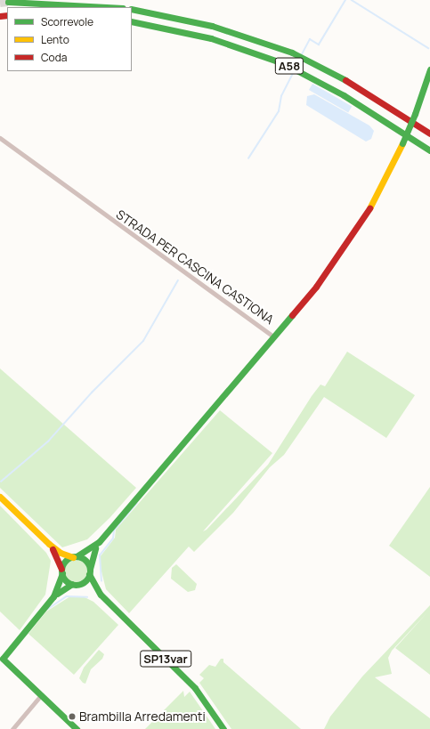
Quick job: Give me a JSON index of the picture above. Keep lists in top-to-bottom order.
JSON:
{
  "streets": {
    "main road": ["A58", "SP13var"],
    "street": ["STRADA PER CASCINA CASTIONA"]
  },
  "places": ["Brambilla Arredamenti"],
  "legend": ["Scorrevole", "Lento", "Coda"]
}
